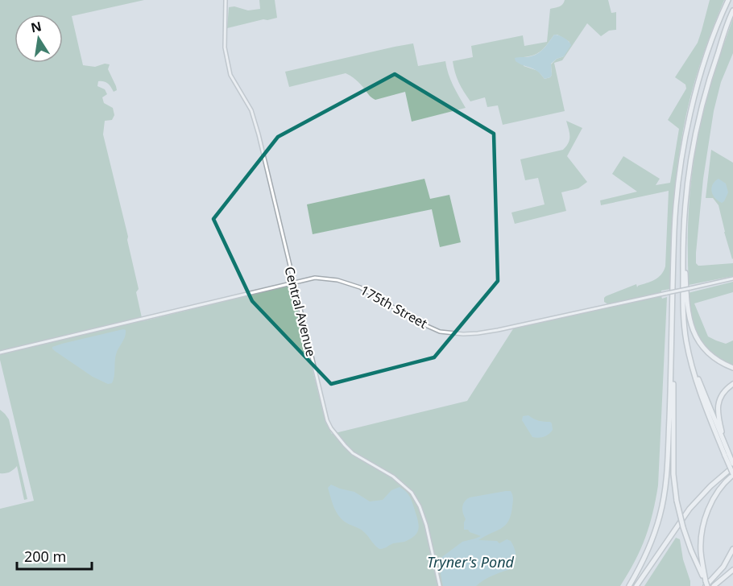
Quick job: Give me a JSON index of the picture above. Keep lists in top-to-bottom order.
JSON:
{
  "streets": {
    "street": ["175th Street", "Central Avenue"]
  },
  "crossings": [
    ["175th Street", "Central Avenue"]
  ],
  "water": ["Tryner's Pond"],
  "scale_bar": "200 m",
  "north": "top"
}
